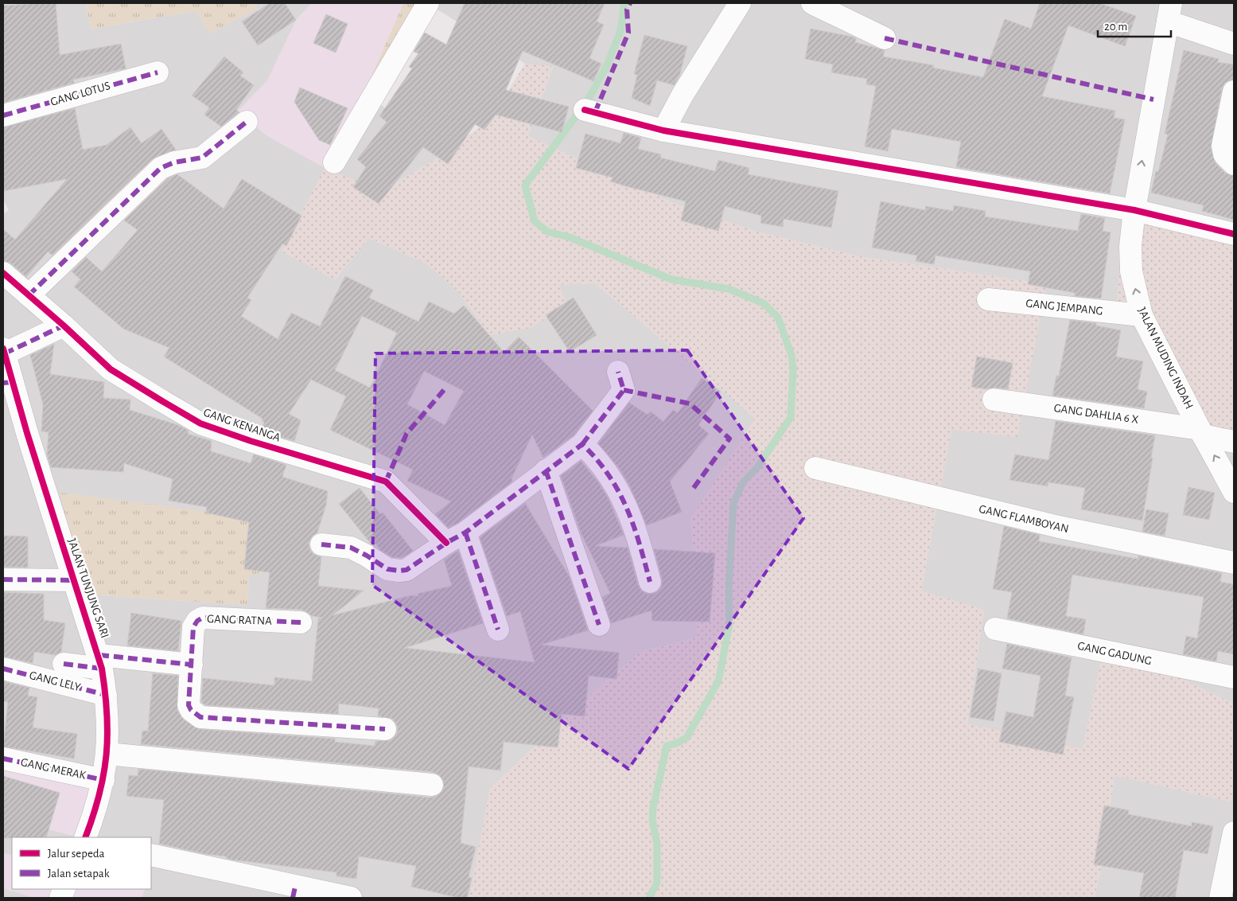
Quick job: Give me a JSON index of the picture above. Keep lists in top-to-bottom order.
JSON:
{
  "streets": {
    "street": [
      "GANG LOTUS",
      "GANG JEMPANG",
      "JALAN MUDING INDAH",
      "GANG DAHLIA 6 X",
      "GANG KENANGA",
      "GANG FLAMBOYAN",
      "JALAN TUNJUNG SARI",
      "GANG RATNA",
      "GANG GADUNG",
      "GANG LELY",
      "GANG MERAK"
    ]
  },
  "crossings": [
    ["GANG JEMPANG", "JALAN MUDING INDAH"],
    ["JALAN MUDING INDAH", "GANG DAHLIA 6 X"],
    ["JALAN TUNJUNG SARI", "GANG LELY"],
    ["JALAN TUNJUNG SARI", "GANG MERAK"]
  ],
  "one_way": ["JALAN MUDING INDAH"],
  "legend": ["Jalur sepeda", "Jalan setapak"],
  "scale_bar": "20 m"
}
